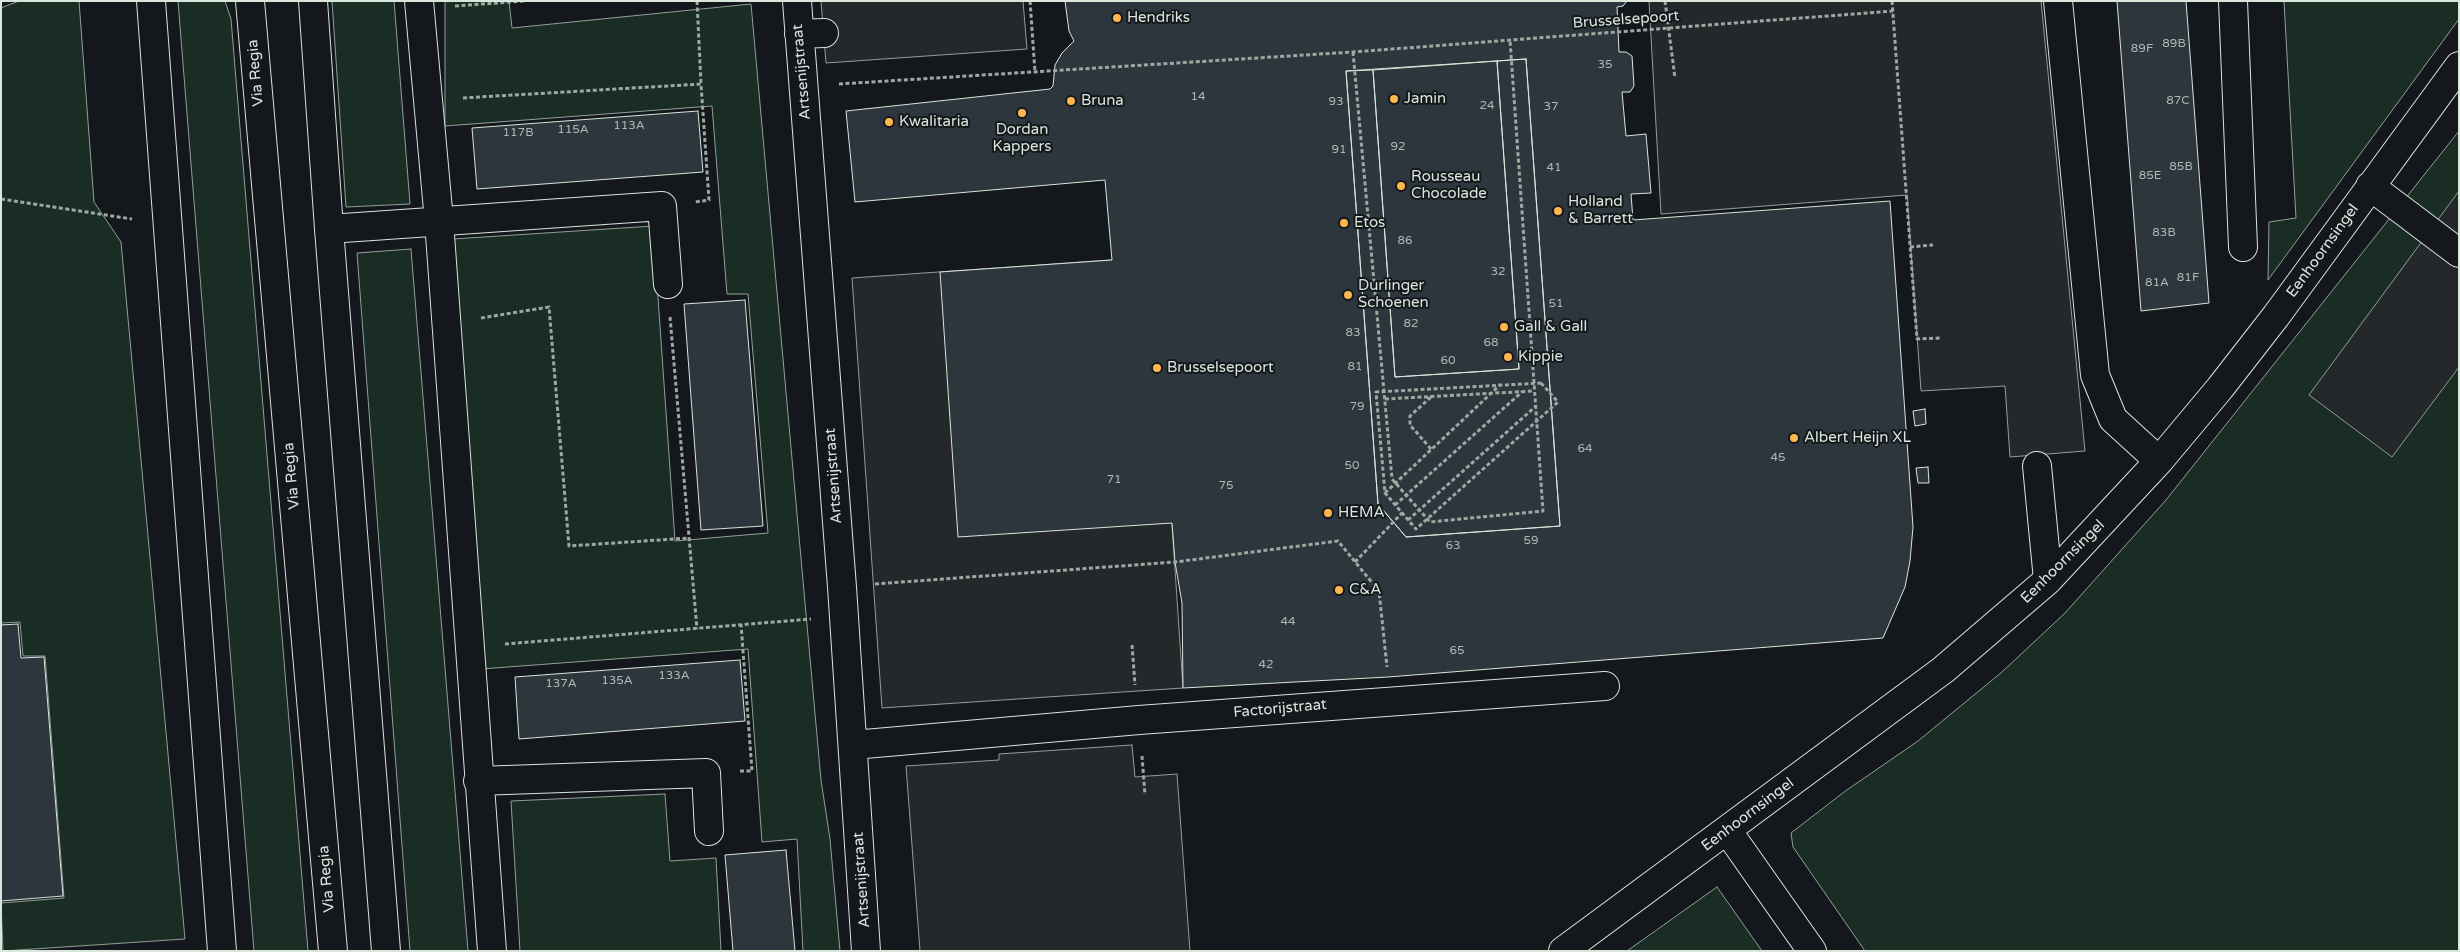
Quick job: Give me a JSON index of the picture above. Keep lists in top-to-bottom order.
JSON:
{
  "streets": {
    "street": [
      "Artsenijstraat",
      "Via Regia",
      "Eenhoornsingel",
      "Factorijstraat"
    ],
    "path": ["Brusselsepoort"]
  },
  "crossings": [
    ["Brusselsepoort", "Artsenijstraat"],
    ["Artsenijstraat", "Factorijstraat"]
  ],
  "places": [
    "Hendriks",
    "Jamin",
    "Bruna",
    "Dordan Kappers",
    "Kwalitaria",
    "Rousseau Chocolade",
    "Holland & Barrett",
    "Etos",
    "Durlinger Schoenen",
    "Gall & Gall",
    "Kippie",
    "Brusselsepoort",
    "Albert Heijn XL",
    "HEMA",
    "C&A"
  ],
  "house_numbers": [
    "89B",
    "89F",
    "35",
    "14",
    "87C",
    "93",
    "24",
    "37",
    "113A",
    "115A",
    "117B",
    "92",
    "91",
    "85B",
    "41",
    "85E",
    "83B",
    "86",
    "32",
    "81F",
    "81A",
    "51",
    "82",
    "83",
    "68",
    "60",
    "81",
    "79",
    "64",
    "45",
    "50",
    "71",
    "75",
    "59",
    "63",
    "44",
    "65",
    "42",
    "133A",
    "135A",
    "137A"
  ]
}
